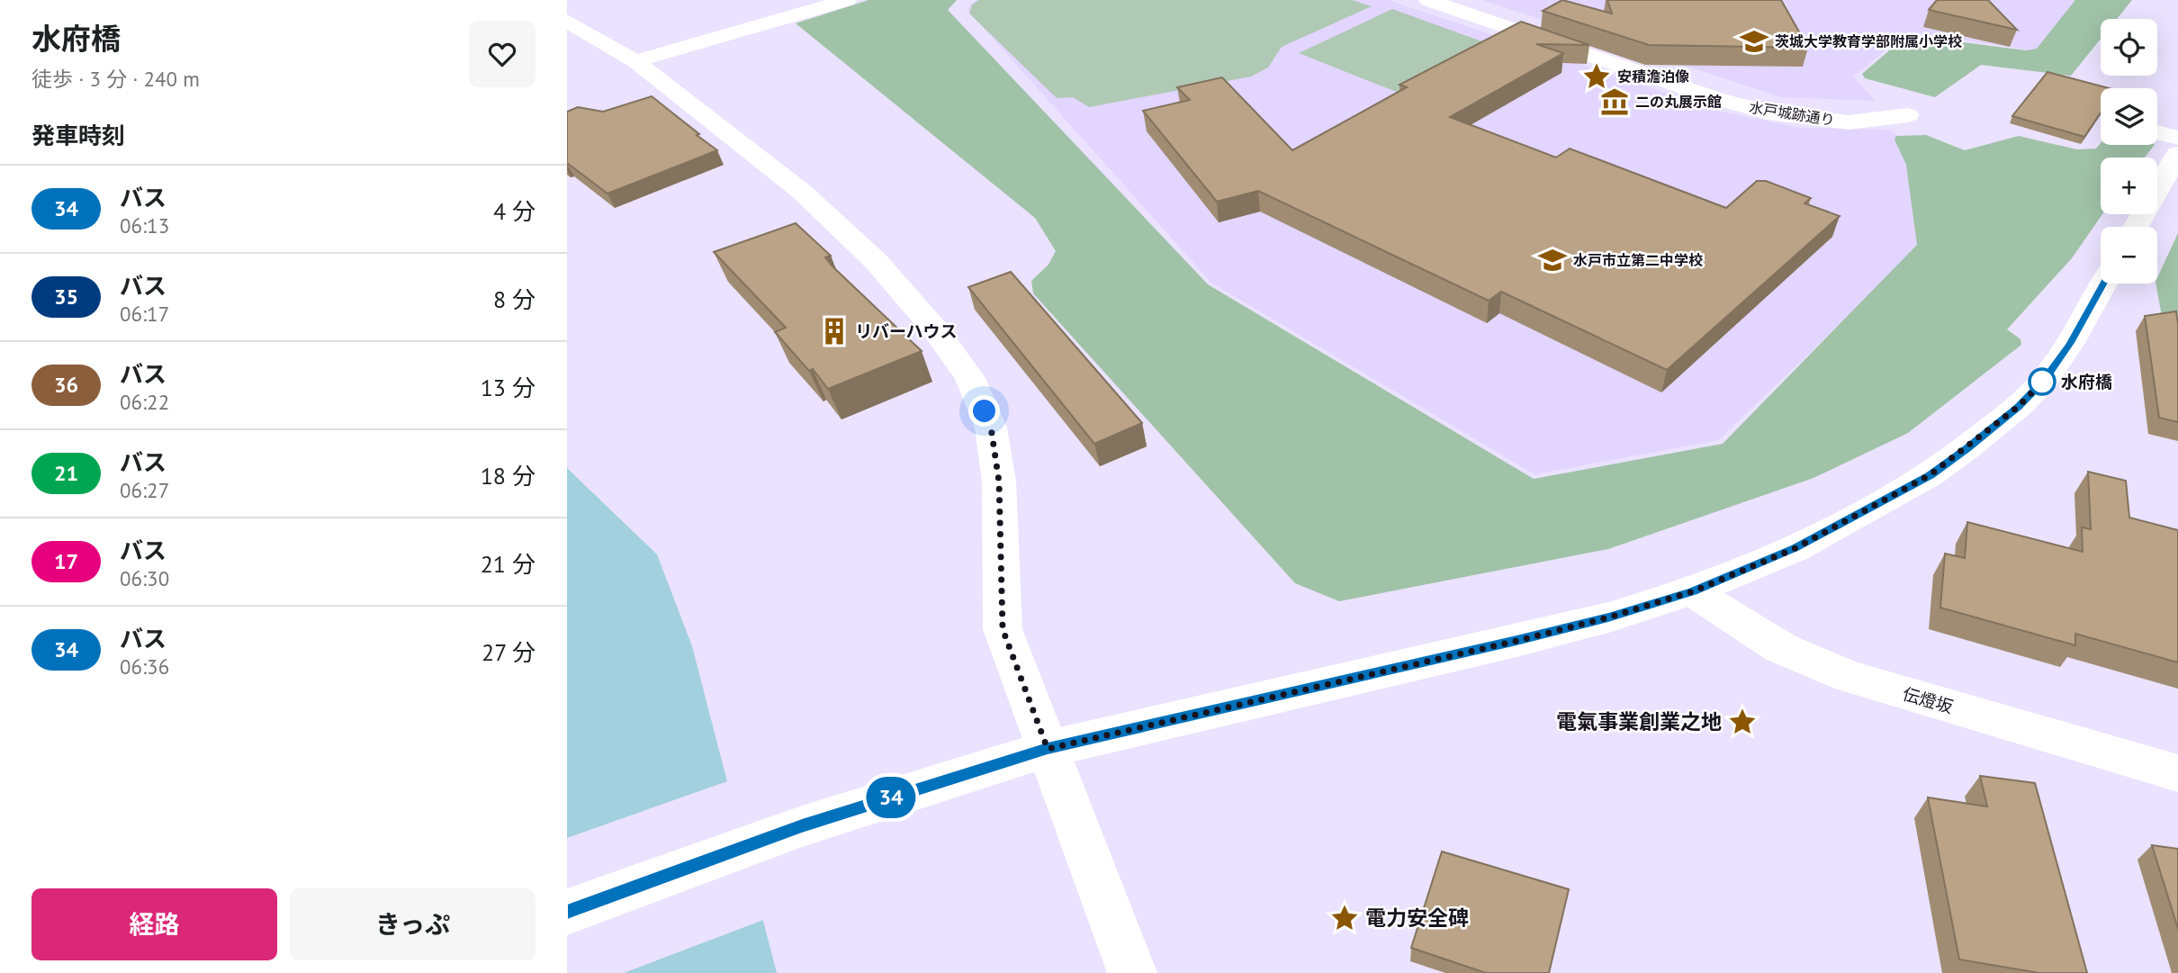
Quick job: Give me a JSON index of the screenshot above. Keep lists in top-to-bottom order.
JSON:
{
  "streets": {
    "street": ["水戸城跡通り", "伝燈坂"]
  },
  "places": {
    "school or university": ["茨城大学教育学部附属小学校", "水戸市立第二中学校"],
    "place": ["安積澹泊像", "電氣事業創業之地", "電力安全碑"],
    "museum": ["二の丸展示館"],
    "building": ["リバーハウス"],
    "other": ["水府橋"]
  },
  "lines": ["bus line 34"],
  "page": {
    "heading": [
      ["水府橋", "徒歩 · 3 分 · 240 m"],
      "発車時刻"
    ],
    "on_map": "34",
    "map_buttons": ["+", "−"],
    "list": [
      {
        "mark": "34",
        "name": "バス",
        "note": "06:13",
        "value": "4 分"
      },
      {
        "mark": "35",
        "name": "バス",
        "note": "06:17",
        "value": "8 分"
      },
      {
        "mark": "36",
        "name": "バス",
        "note": "06:22",
        "value": "13 分"
      },
      {
        "mark": "21",
        "name": "バス",
        "note": "06:27",
        "value": "18 分"
      },
      {
        "mark": "17",
        "name": "バス",
        "note": "06:30",
        "value": "21 分"
      },
      {
        "mark": "34",
        "name": "バス",
        "note": "06:36",
        "value": "27 分"
      }
    ],
    "buttons": ["経路", "きっぷ"]
  }
}
